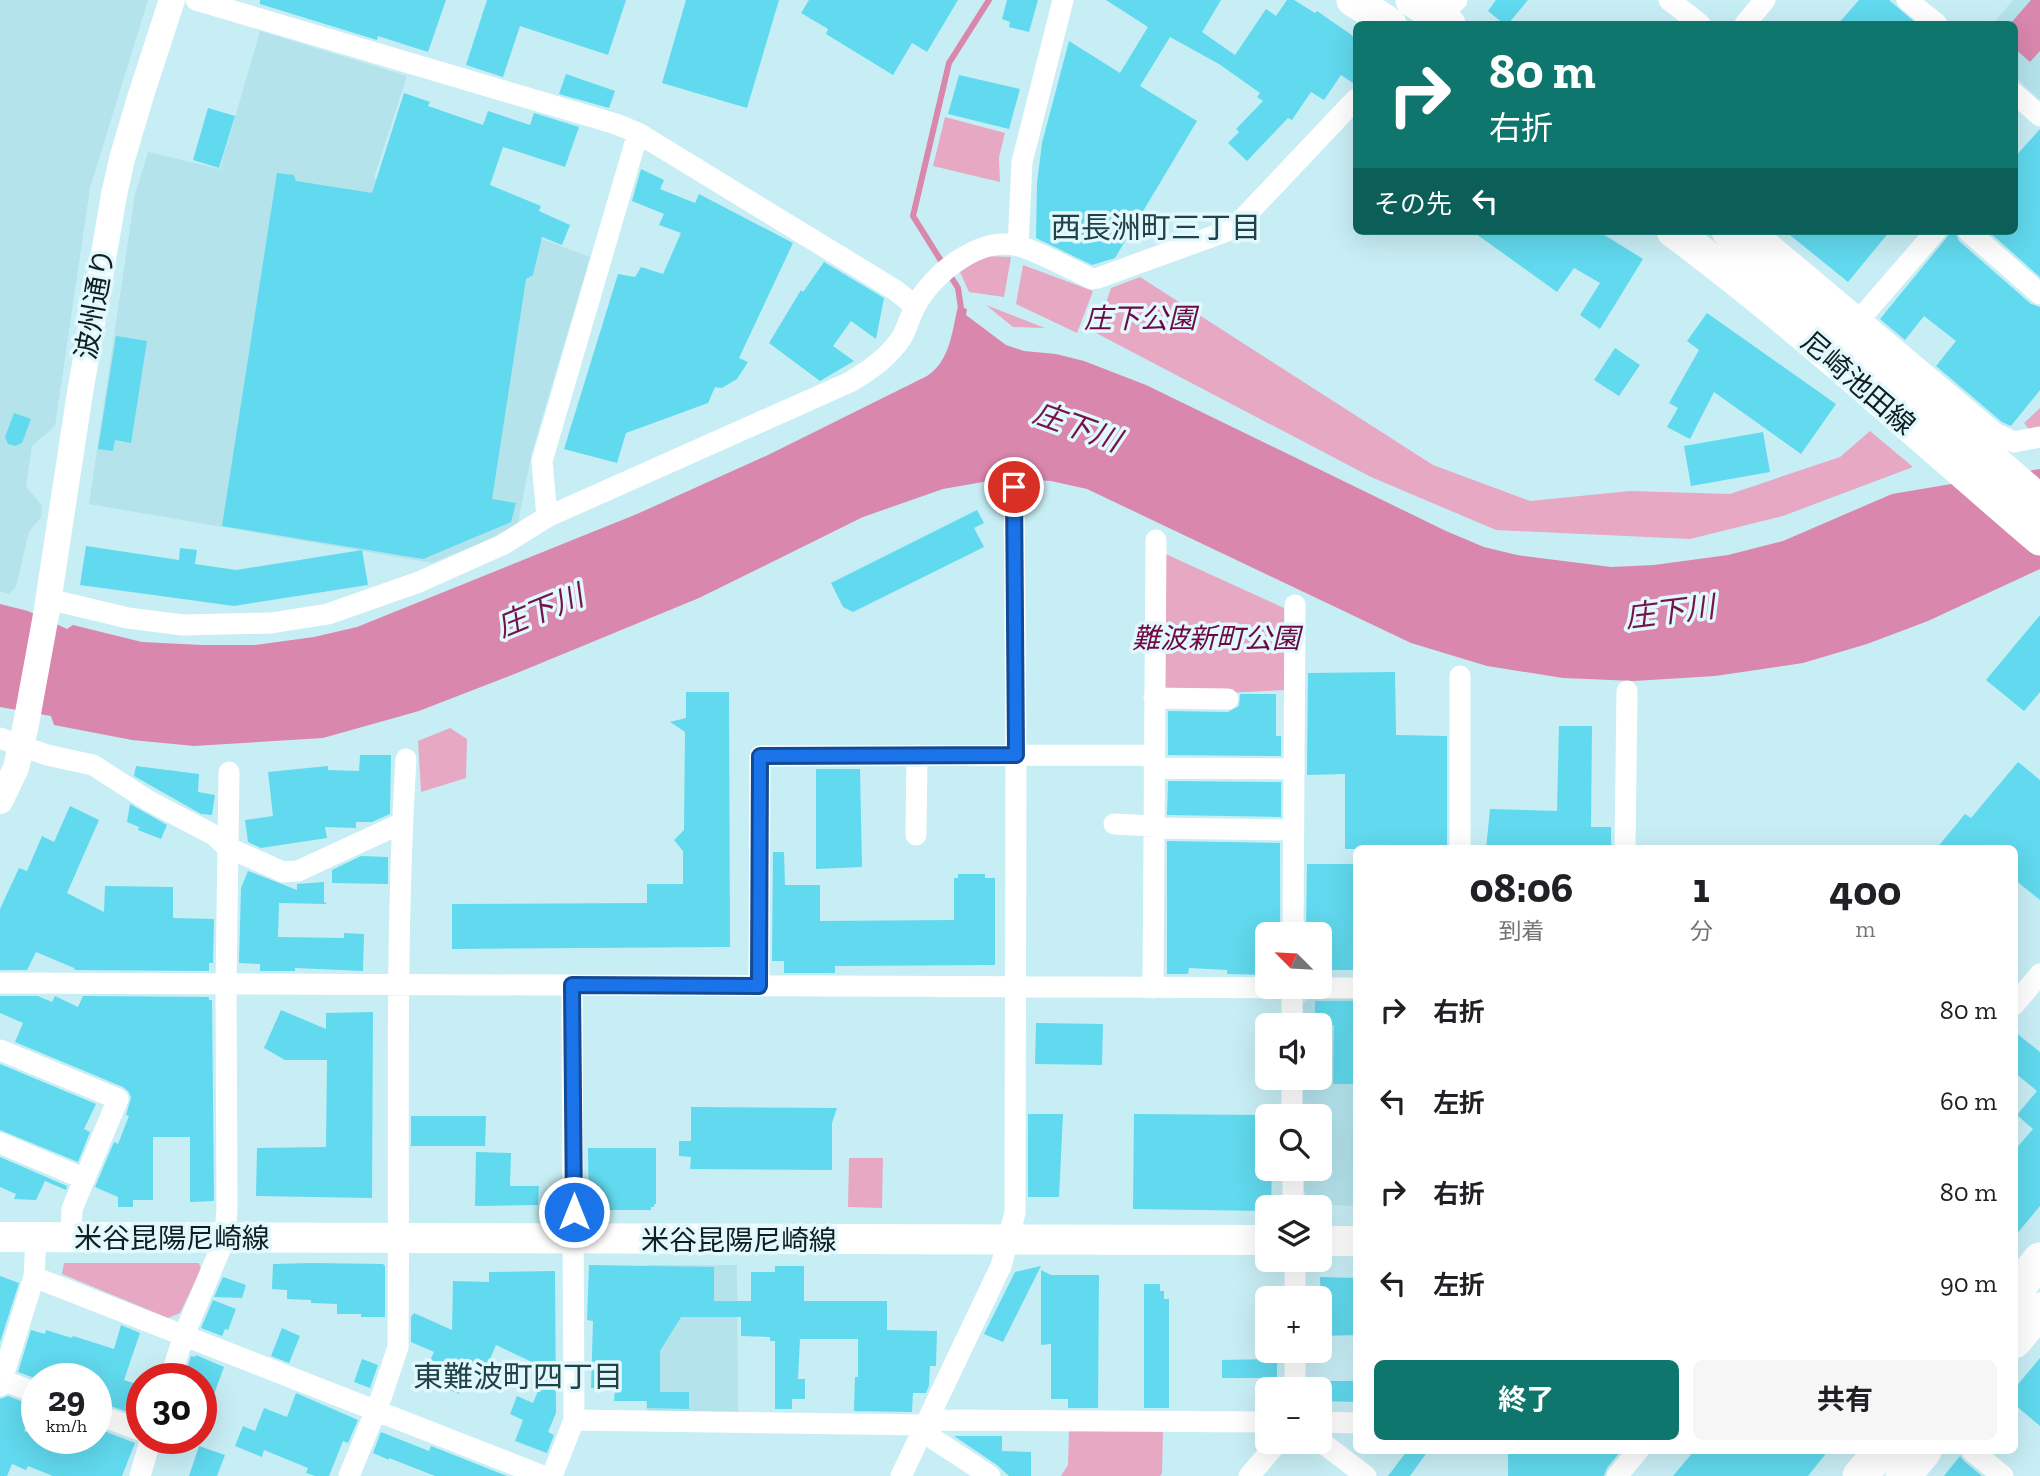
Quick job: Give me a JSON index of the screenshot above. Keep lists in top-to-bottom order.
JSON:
{
  "streets": {
    "main road": ["尼崎池田線", "米谷昆陽尼崎線"],
    "street": ["波州通り"]
  },
  "districts": ["西長洲町三丁目", "東難波町四丁目"],
  "water": ["庄下川"],
  "parks": ["庄下公園", "難波新町公園"],
  "north": "top left",
  "page": {
    "turn": ["80 m", "右折"],
    "then": "その先",
    "eta": [
      "08:06",
      "到着",
      "1",
      "分",
      "400",
      "m"
    ],
    "map_buttons": ["+", "−"],
    "list": [
      {
        "name": "右折",
        "value": "80 m"
      },
      {
        "name": "左折",
        "value": "60 m"
      },
      {
        "name": "右折",
        "value": "80 m"
      },
      {
        "name": "左折",
        "value": "90 m"
      }
    ],
    "buttons": ["終了", "共有"],
    "speed": "29 km/h",
    "limit": "30"
  }
}
